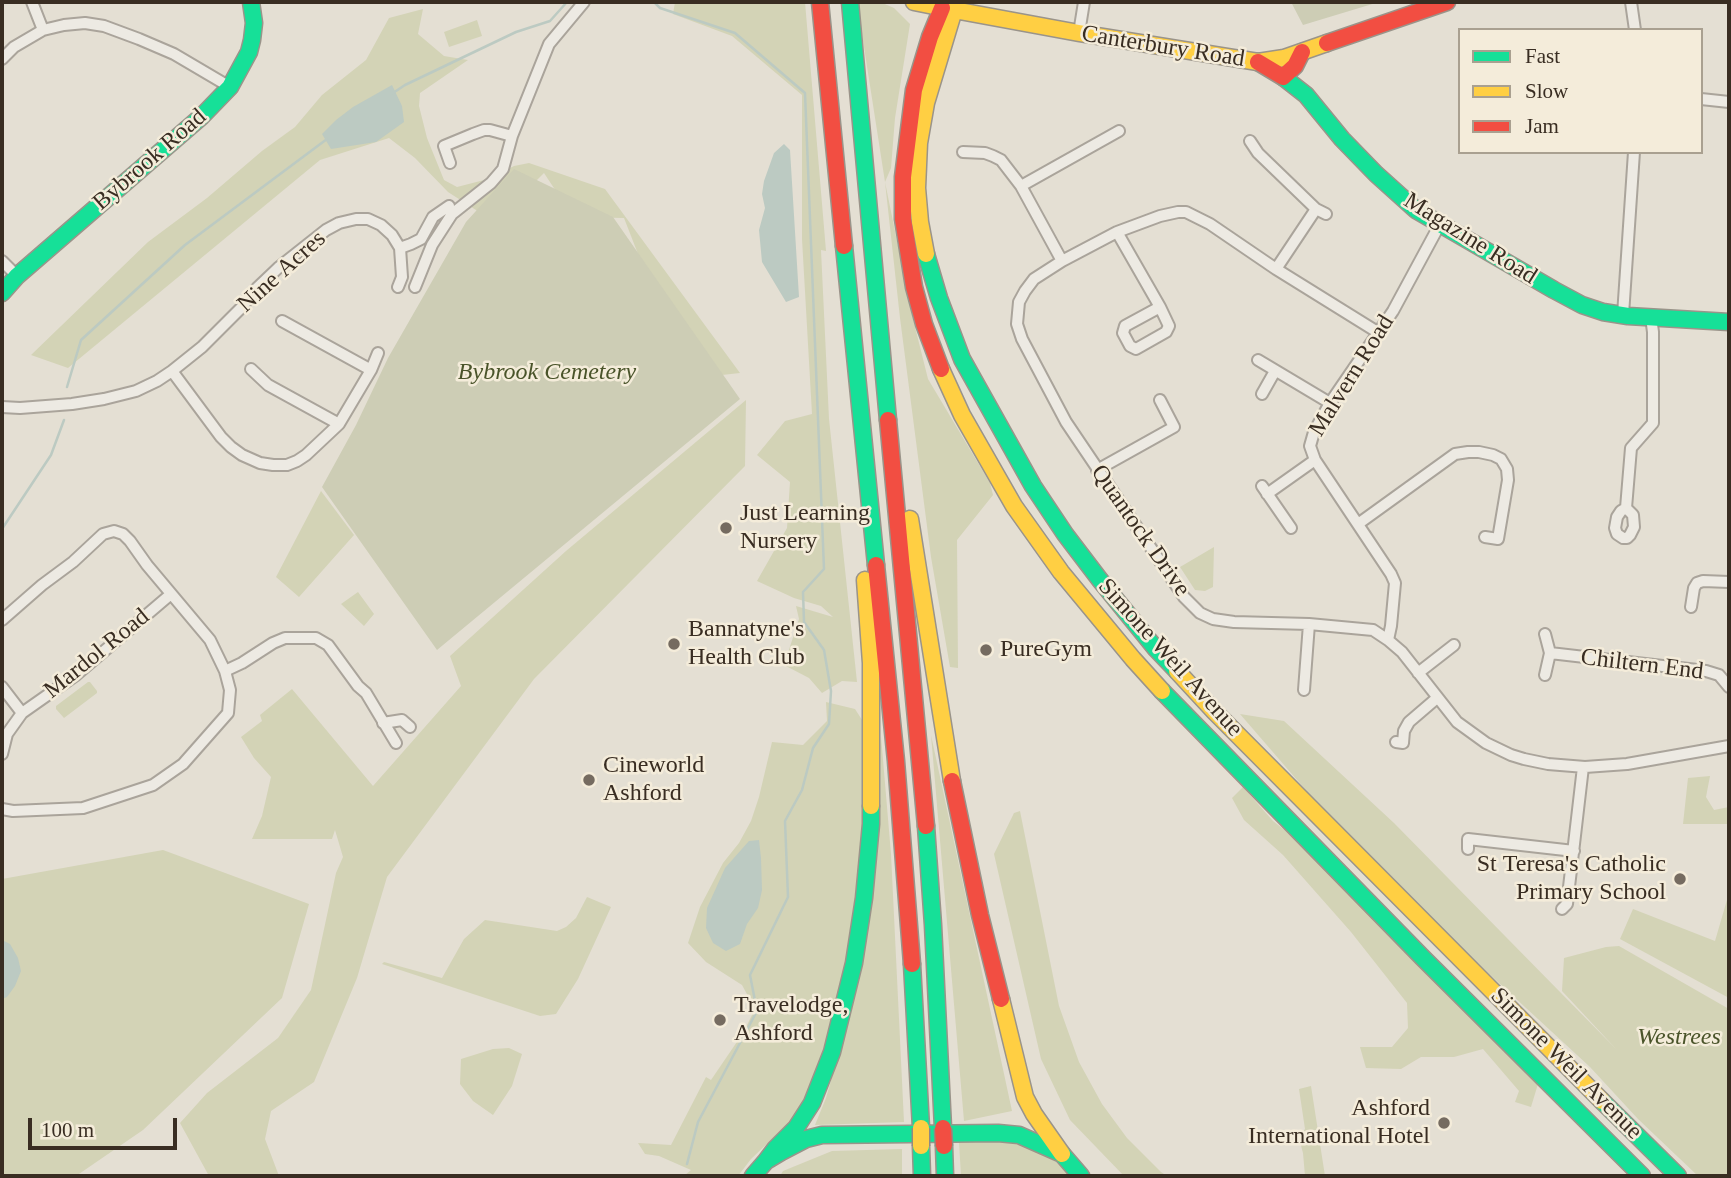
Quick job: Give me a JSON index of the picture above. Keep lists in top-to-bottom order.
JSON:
{
  "streets": {
    "main road": [
      "Canterbury Road",
      "Bybrook Road",
      "Magazine Road",
      "Simone Weil Avenue"
    ],
    "street": [
      "Nine Acres",
      "Malvern Road",
      "Quantock Drive",
      "Mardol Road",
      "Chiltern End"
    ]
  },
  "crossings": [
    ["Canterbury Road", "Magazine Road"],
    ["Canterbury Road", "Simone Weil Avenue"],
    ["Magazine Road", "Malvern Road"],
    ["Malvern Road", "Quantock Drive"]
  ],
  "parks": ["Bybrook Cemetery", "Westrees"],
  "places": [
    "Just Learning Nursery",
    "Bannatyne's Health Club",
    "PureGym",
    "Cineworld Ashford",
    "St Teresa's Catholic Primary School",
    "Travelodge, Ashford",
    "Ashford International Hotel"
  ],
  "legend": ["Fast", "Slow", "Jam"],
  "scale_bar": "100 m"
}
